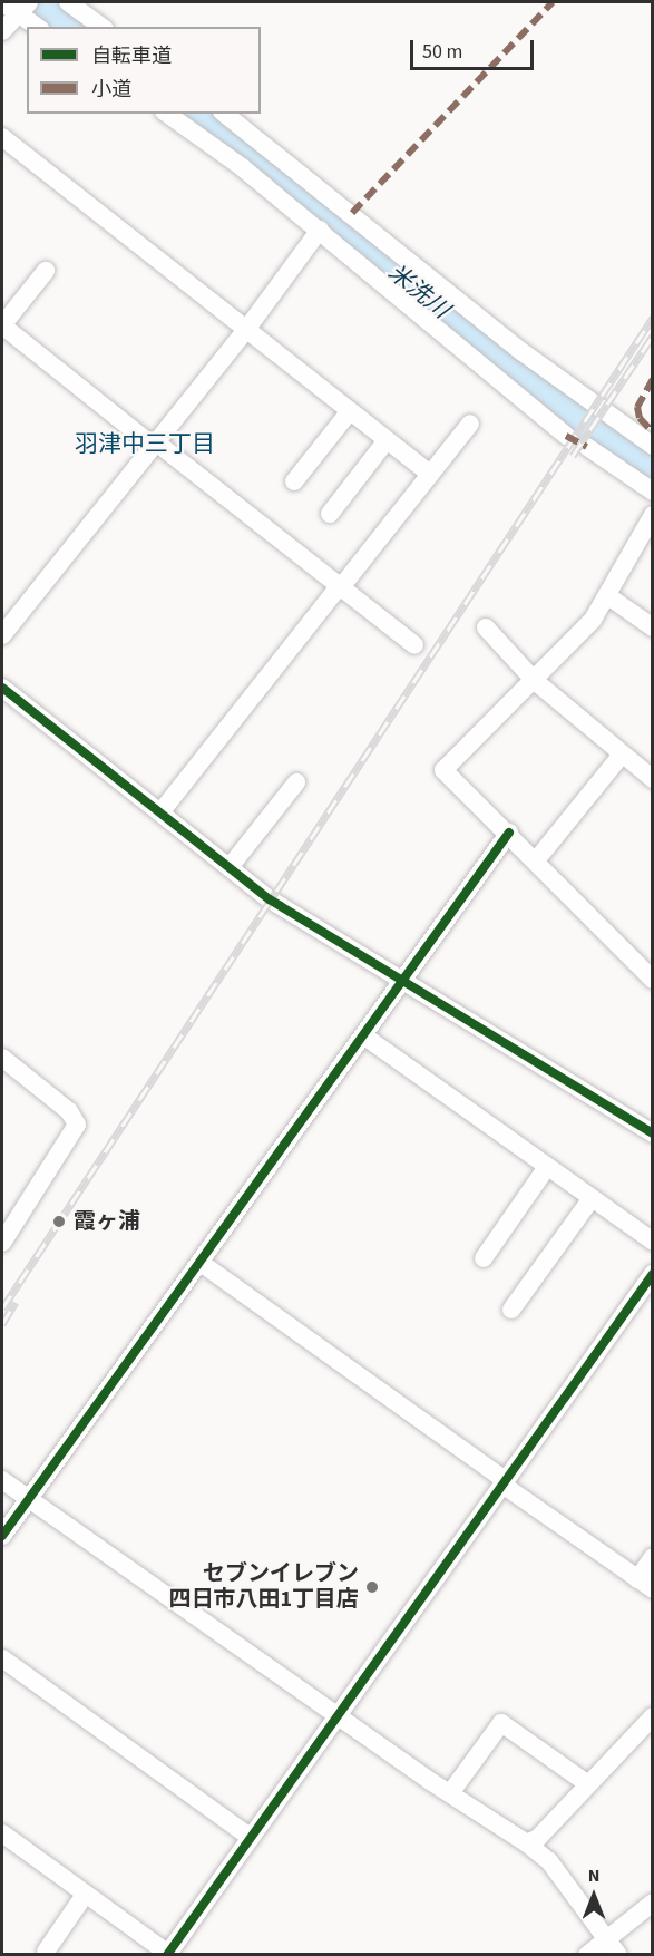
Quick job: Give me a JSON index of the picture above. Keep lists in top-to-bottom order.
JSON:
{
  "districts": ["羽津中三丁目"],
  "water": ["米洗川"],
  "places": ["霞ヶ浦", "セブンイレブン 四日市八田1丁目店"],
  "legend": ["自転車道", "小道"],
  "scale_bar": "50 m",
  "north": "top"
}
